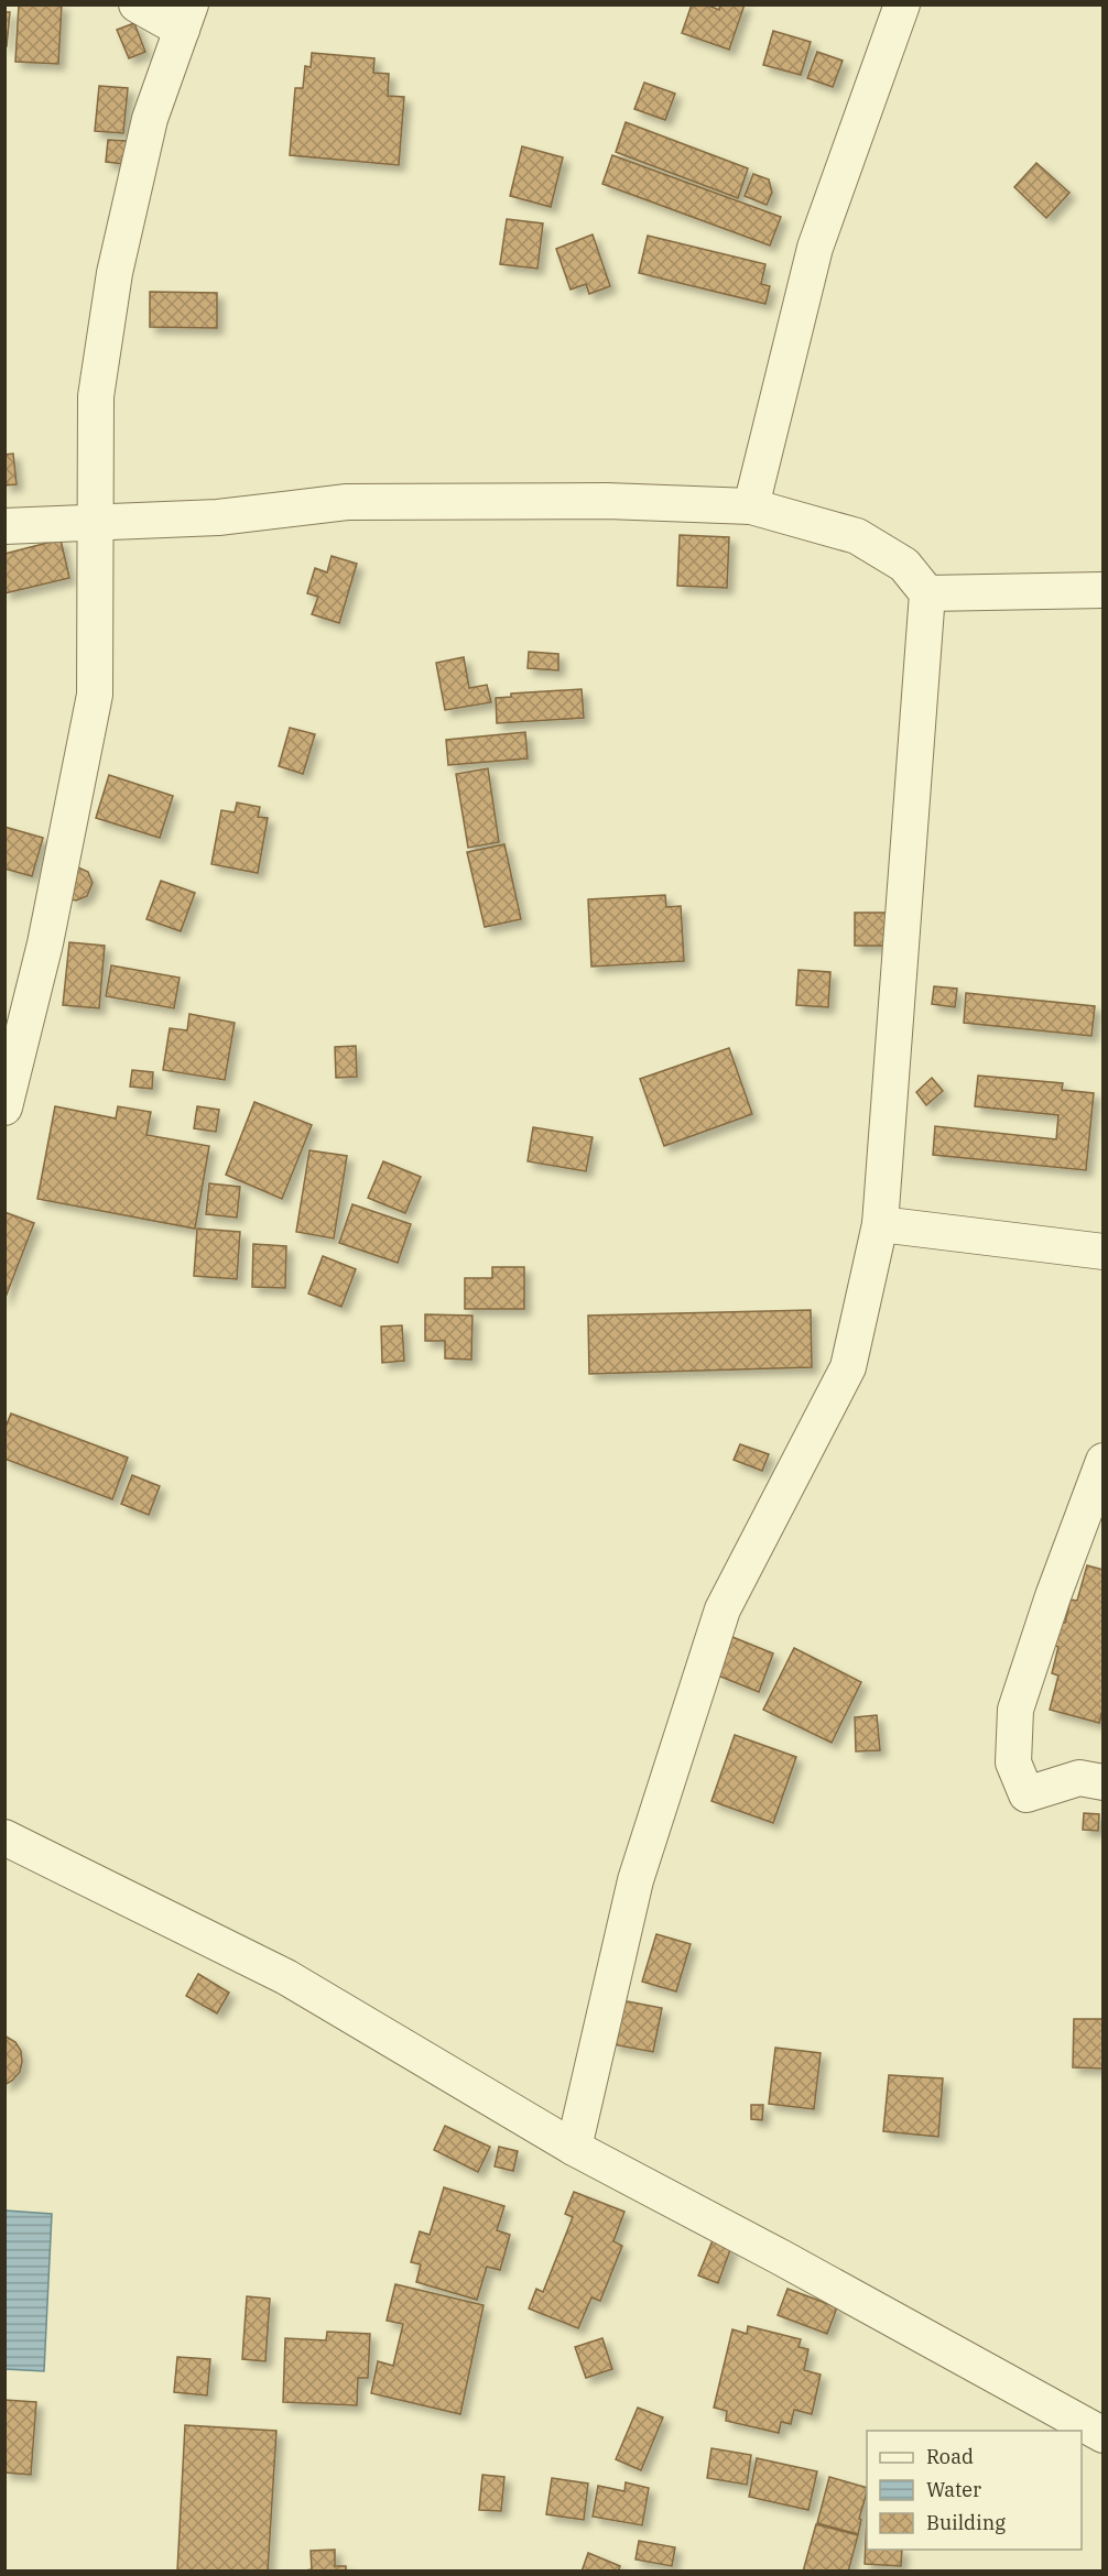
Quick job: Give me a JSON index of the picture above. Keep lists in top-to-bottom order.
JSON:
{
  "legend": ["Road", "Water", "Building"]
}
